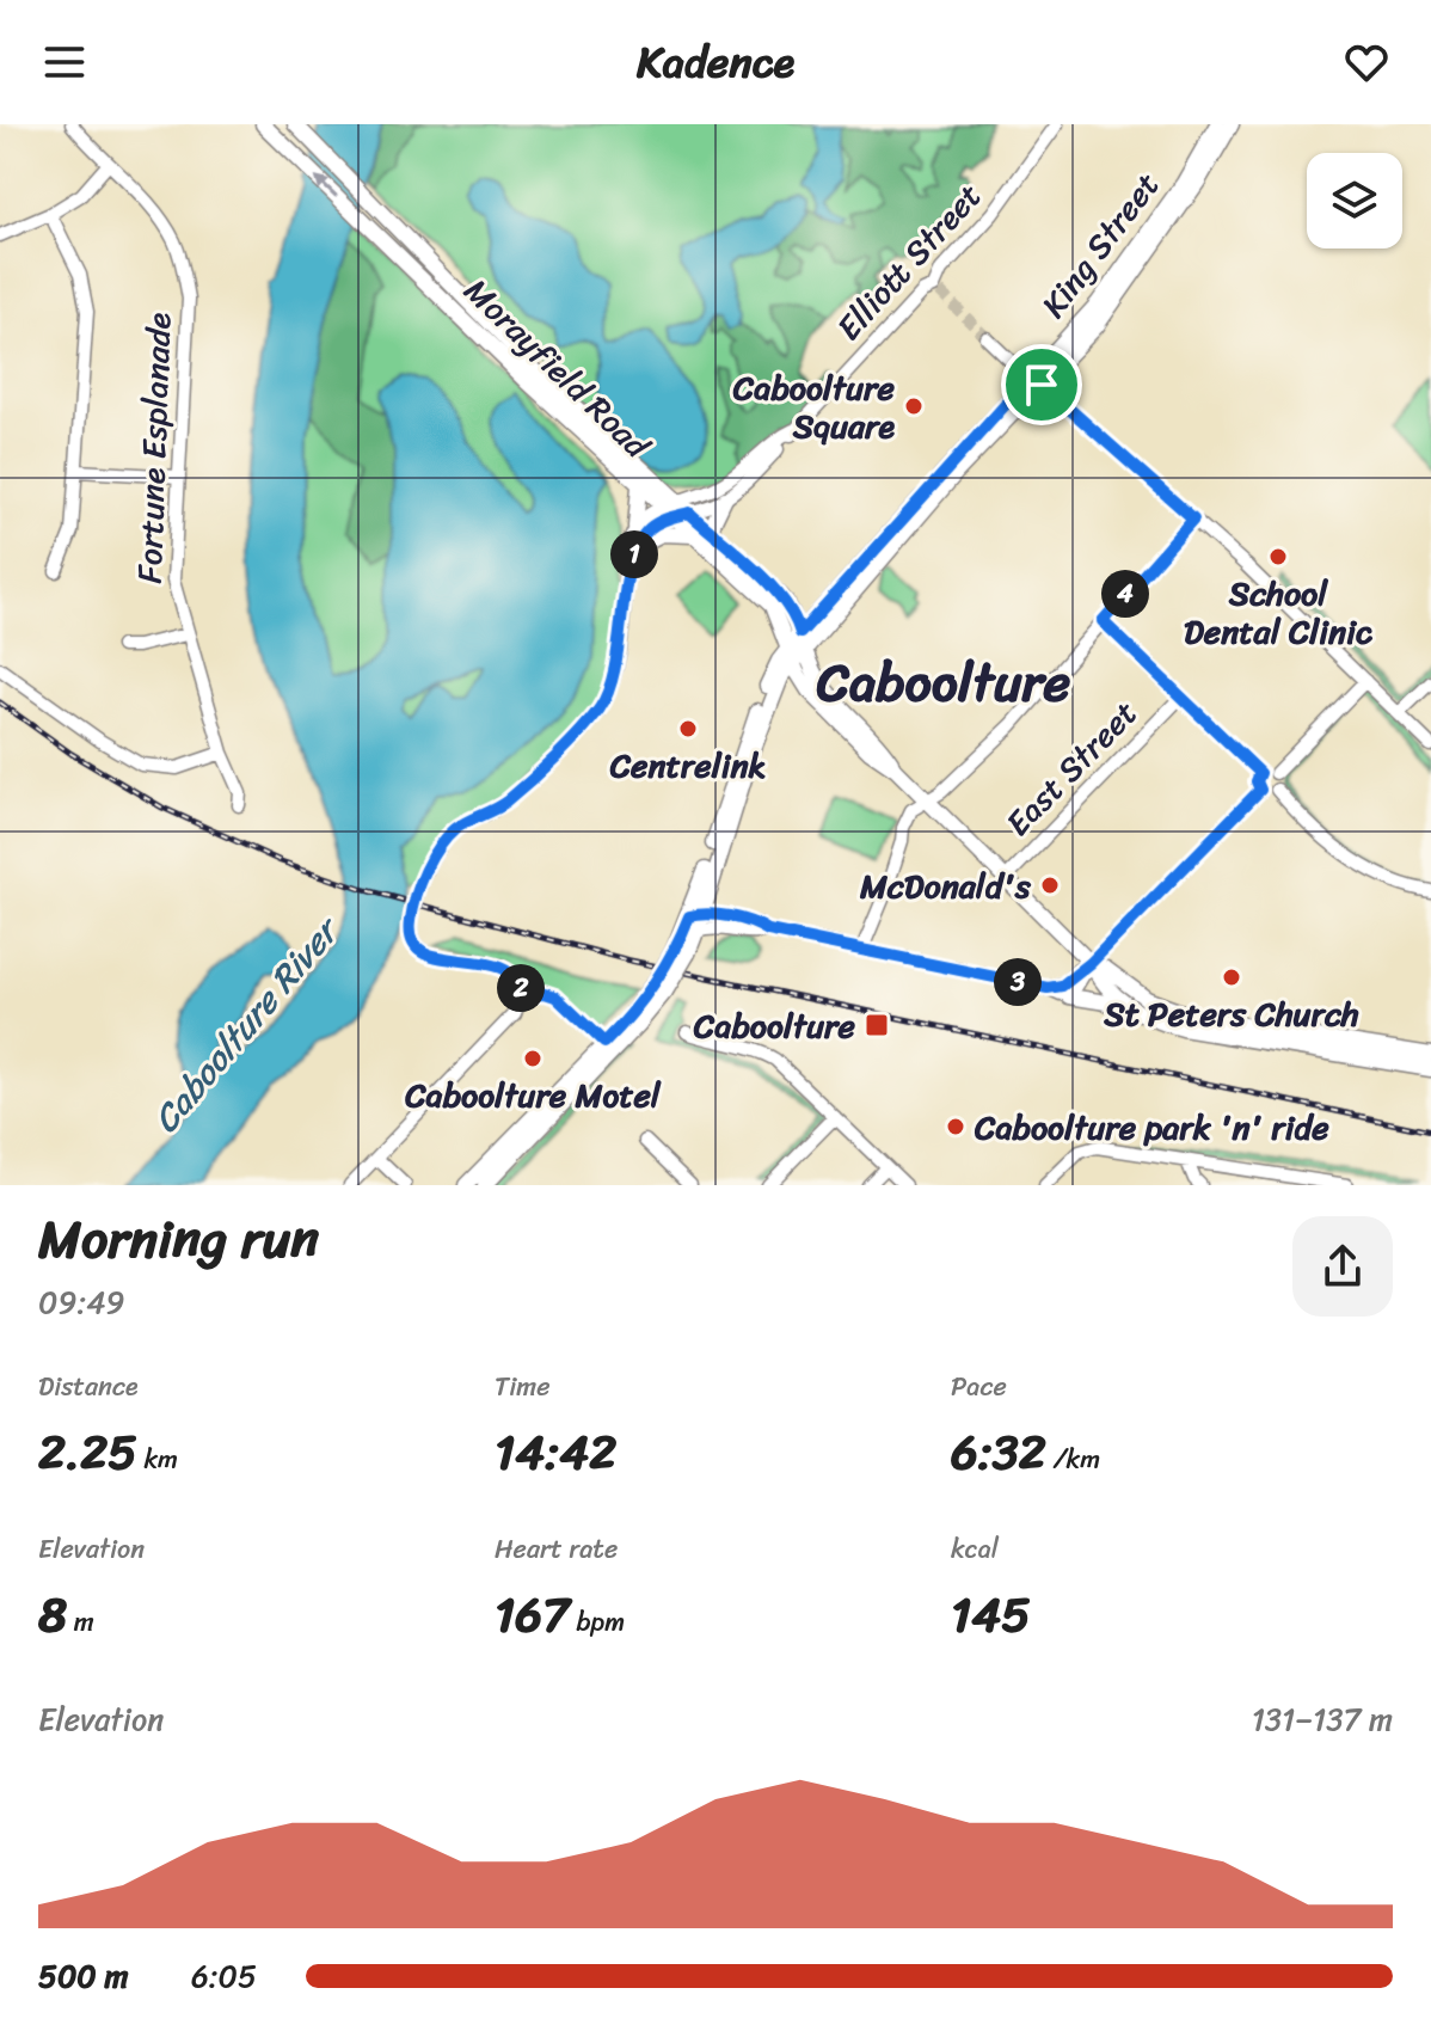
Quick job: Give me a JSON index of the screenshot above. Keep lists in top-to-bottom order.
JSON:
{
  "streets": {
    "main road": ["King Street", "Morayfield Road"],
    "street": ["Elliott Street", "Fortune Esplanade", "East Street"]
  },
  "crossings": [
    ["King Street", "Morayfield Road"],
    ["Elliott Street", "Morayfield Road"]
  ],
  "districts": ["Caboolture"],
  "water": ["Caboolture River"],
  "places": {
    "other": [
      "Caboolture Square",
      "School Dental Clinic",
      "Centrelink",
      "McDonald's",
      "St Peters Church",
      "Caboolture Motel",
      "Caboolture park 'n' ride"
    ],
    "transit": ["Caboolture"]
  },
  "page": {
    "header": "Kadence",
    "pins": [
      "1",
      "4",
      "3",
      "2"
    ],
    "heading": ["Morning run", "09:49"],
    "stats": [
      ["Distance", "2.25 km"],
      ["Time", "14:42"],
      ["Pace", "6:32 /km"],
      ["Elevation", "8 m"],
      ["Heart rate", "167 bpm"],
      ["kcal", "145"]
    ],
    "chart": ["Elevation", "131–137 m"],
    "list": [
      {
        "name": "500 m",
        "note": "6:05"
      }
    ]
  }
}
